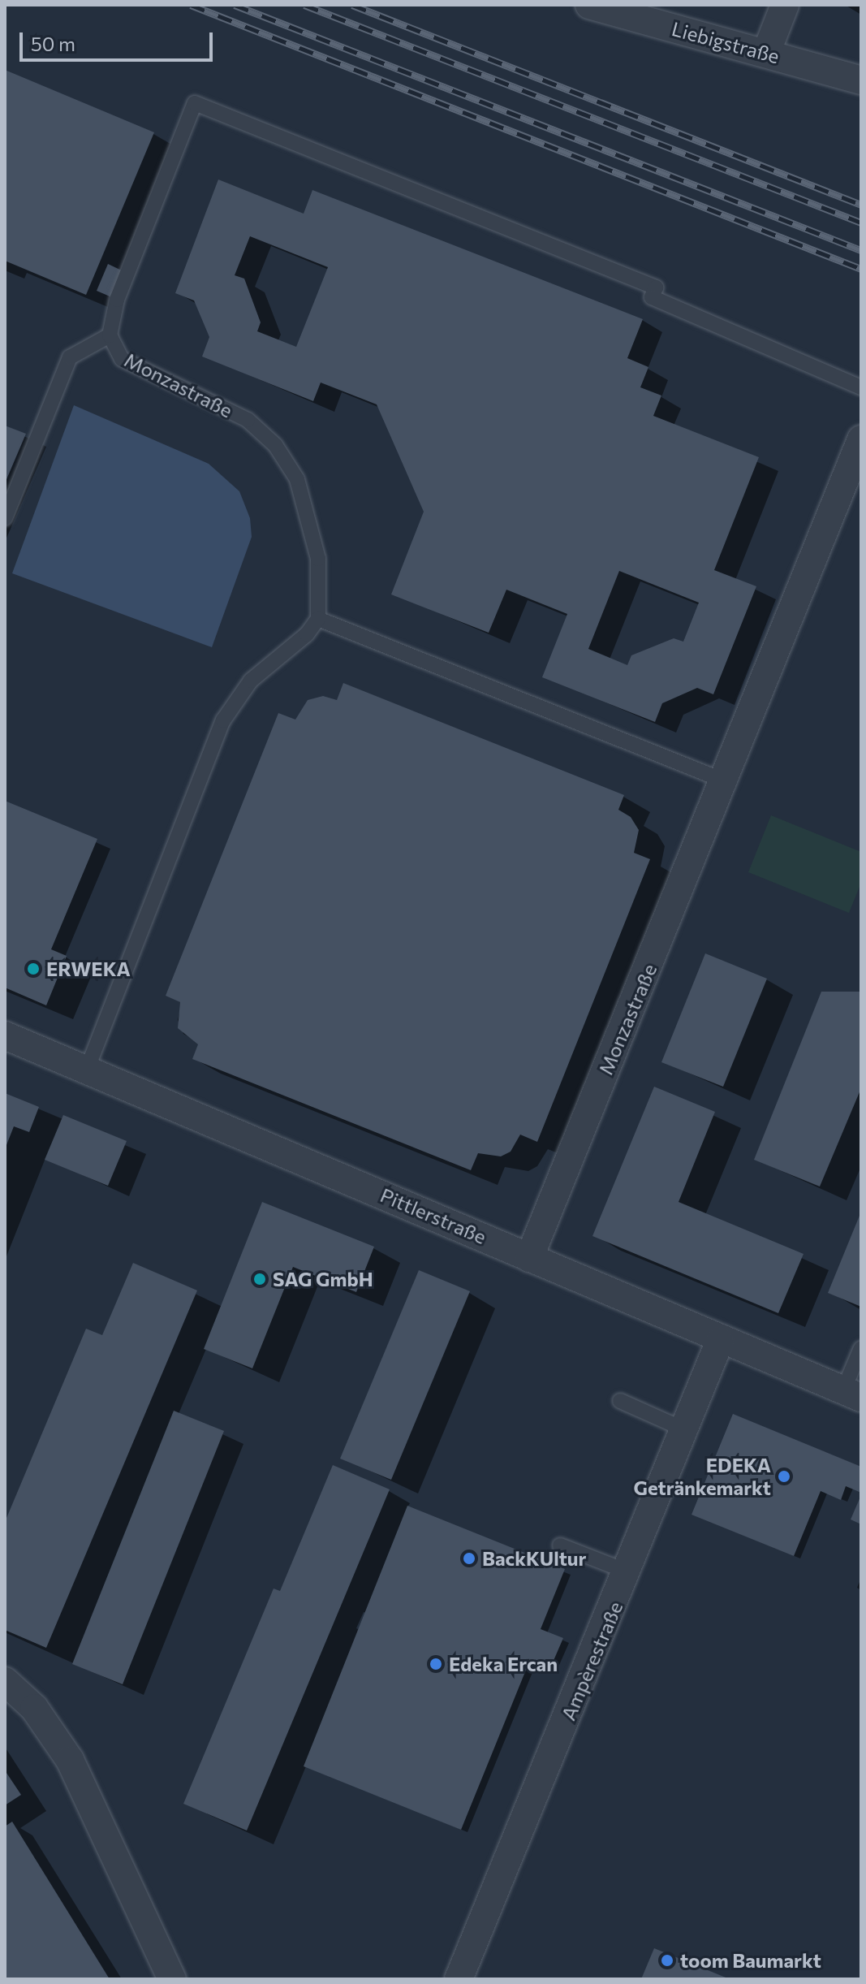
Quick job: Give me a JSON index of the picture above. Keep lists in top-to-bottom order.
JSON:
{
  "streets": {
    "street": [
      "Liebigstraße",
      "Monzastraße",
      "Pittlerstraße",
      "Ampèrestraße"
    ]
  },
  "crossings": [
    ["Monzastraße", "Pittlerstraße"],
    ["Pittlerstraße", "Ampèrestraße"]
  ],
  "places": [
    "ERWEKA",
    "SAG GmbH",
    "EDEKA Getränkemarkt",
    "BackKUltur",
    "Edeka Ercan",
    "toom Baumarkt"
  ],
  "scale_bar": "50 m"
}
